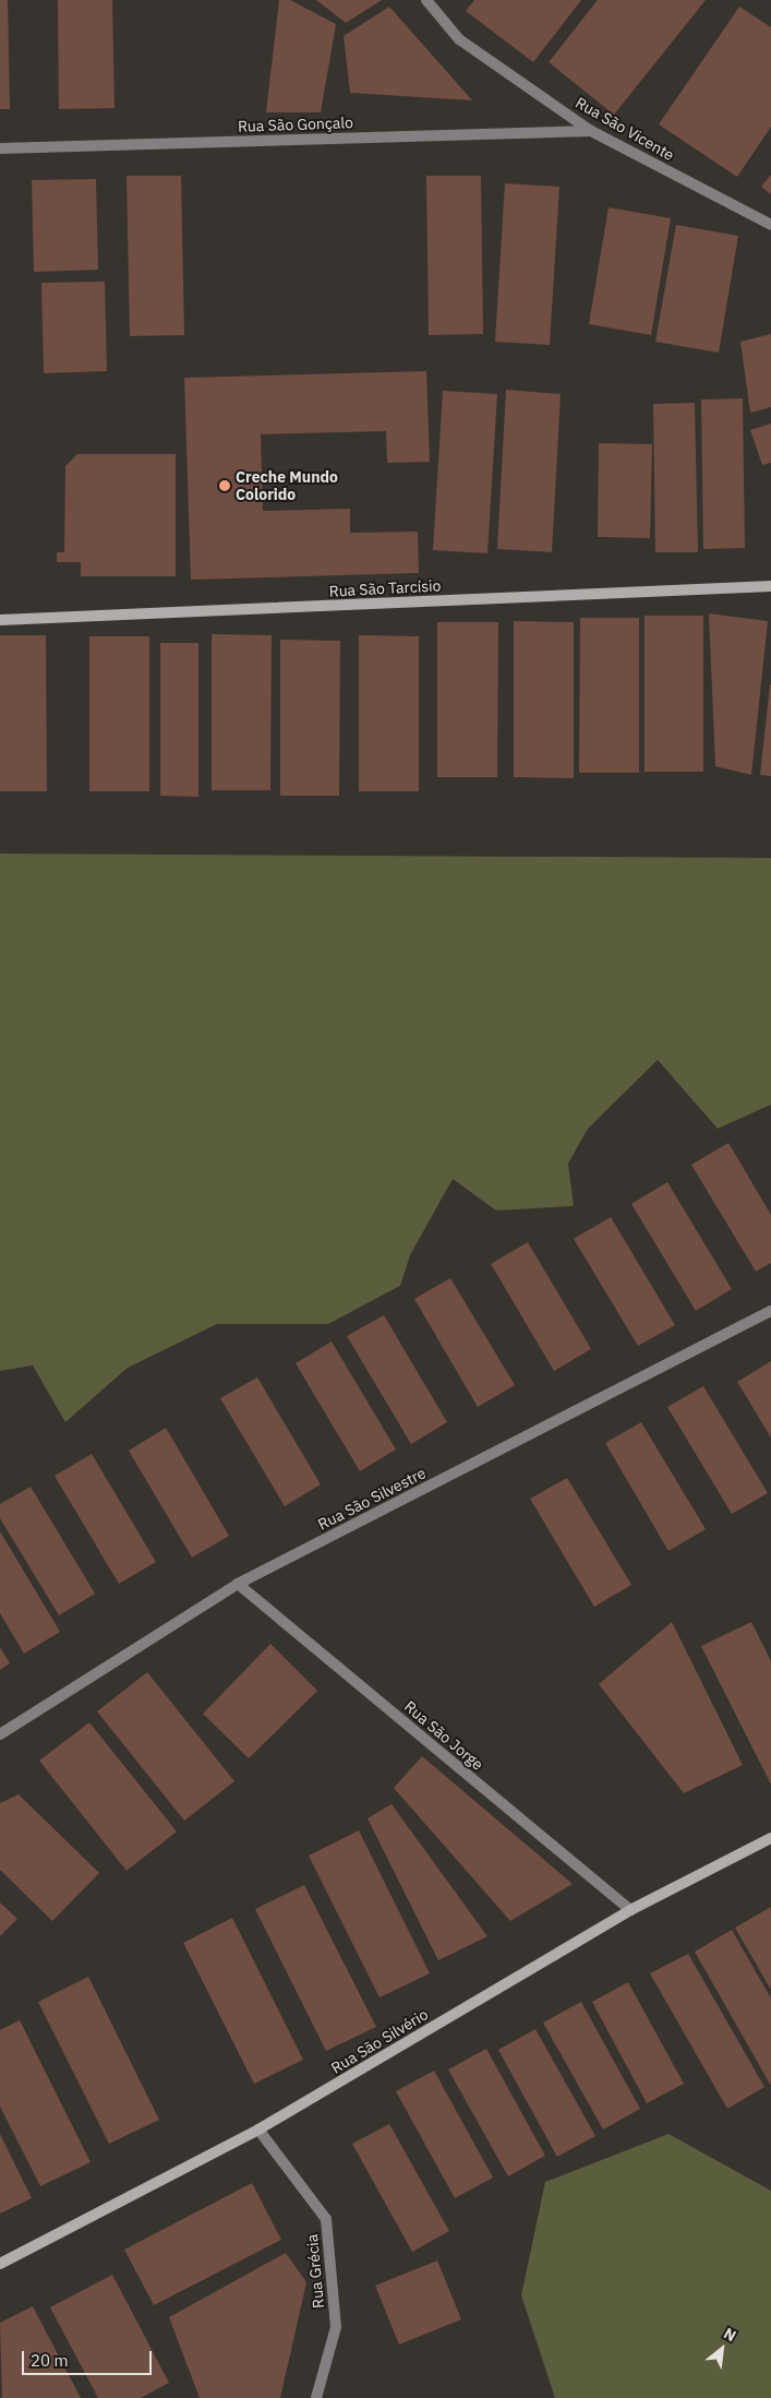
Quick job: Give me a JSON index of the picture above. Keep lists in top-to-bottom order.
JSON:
{
  "streets": {
    "street": [
      "Rua São Gonçalo",
      "Rua São Vicente",
      "Rua São Tarcísio",
      "Rua São Silvestre",
      "Rua São Jorge",
      "Rua São Silvério",
      "Rua Grécia"
    ]
  },
  "crossings": [
    ["Rua São Gonçalo", "Rua São Vicente"],
    ["Rua São Silvestre", "Rua São Jorge"],
    ["Rua São Jorge", "Rua São Silvério"],
    ["Rua São Silvério", "Rua Grécia"]
  ],
  "places": ["Creche Mundo Colorido"],
  "scale_bar": "20 m",
  "north": "top right"
}
